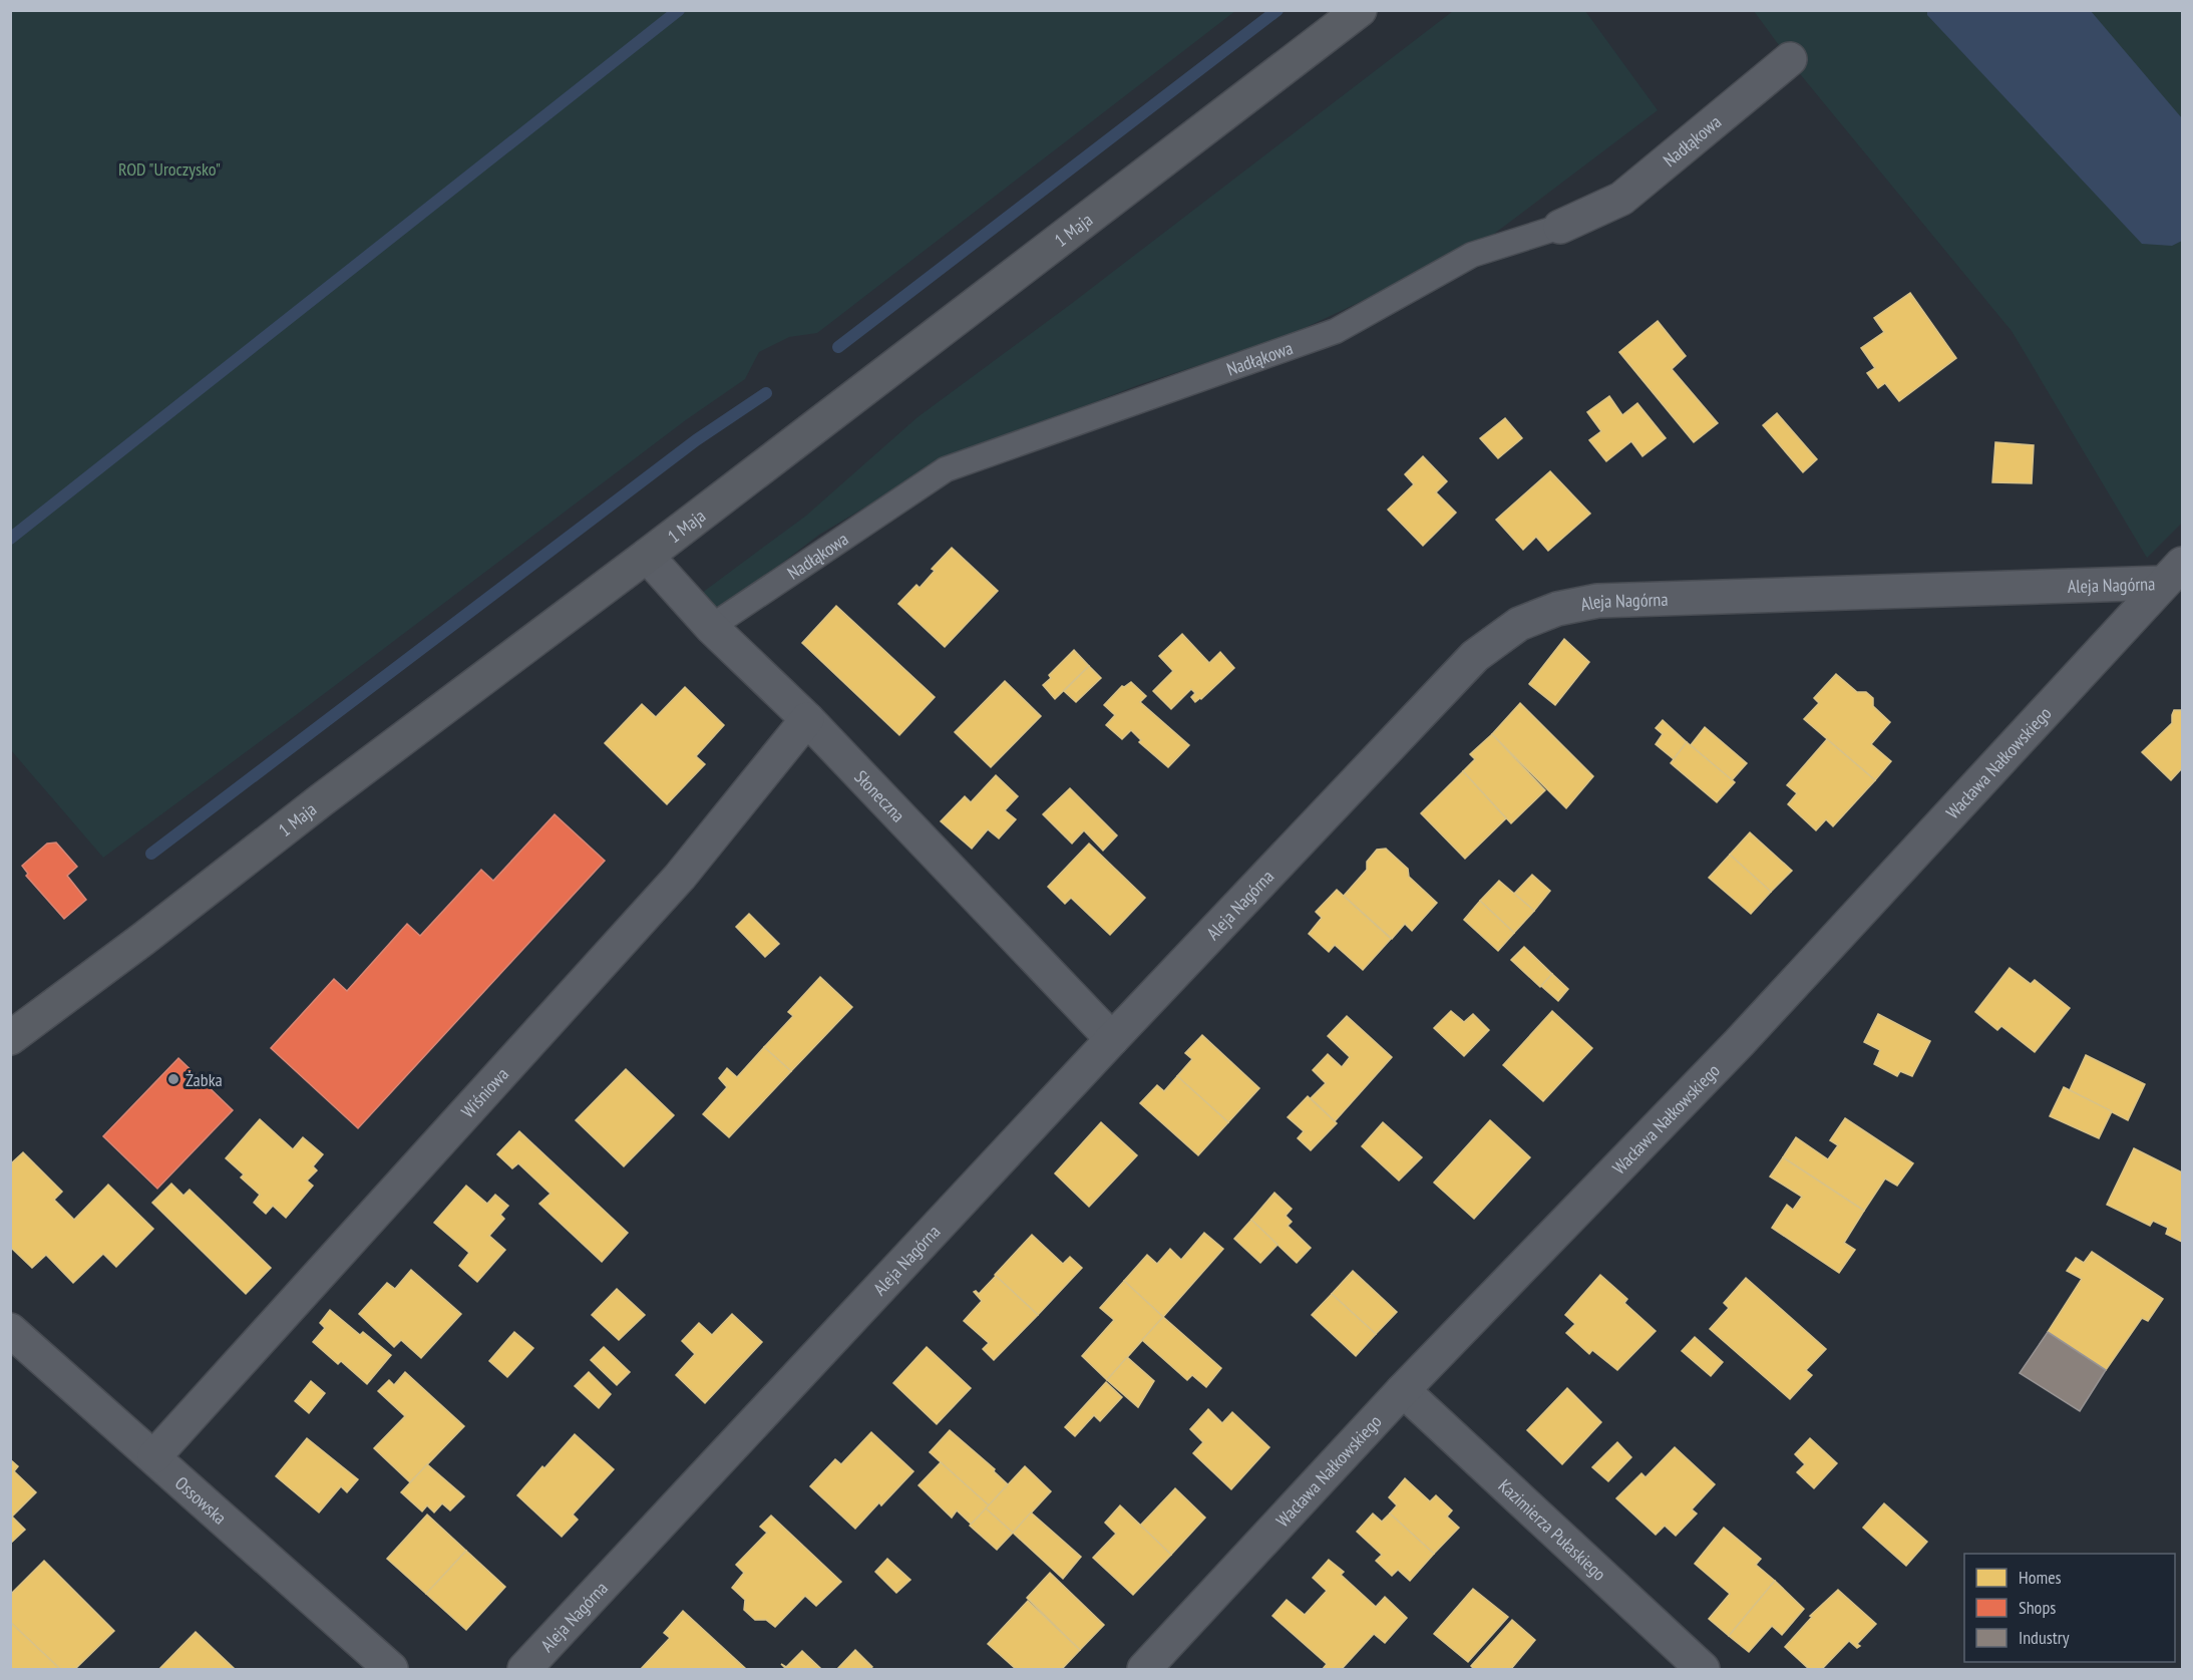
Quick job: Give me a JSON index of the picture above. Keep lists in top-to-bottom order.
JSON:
{
  "streets": {
    "main road": ["1 Maja"],
    "street": [
      "Nadłąkowa",
      "Aleja Nagórna",
      "Wacława Nałkowskiego",
      "Słoneczna",
      "Wiśniowa",
      "Ossowska",
      "Kazimierza Pułaskiego"
    ]
  },
  "crossings": [
    ["Nadłąkowa", "Słoneczna"],
    ["1 Maja", "Słoneczna"],
    ["Aleja Nagórna", "Wacława Nałkowskiego"],
    ["Aleja Nagórna", "Słoneczna"],
    ["Wacława Nałkowskiego", "Kazimierza Pułaskiego"],
    ["Słoneczna", "Wiśniowa"],
    ["Wiśniowa", "Ossowska"]
  ],
  "parks": ["ROD \"Uroczysko\""],
  "places": ["Żabka"],
  "legend": ["Homes", "Shops", "Industry"]
}
